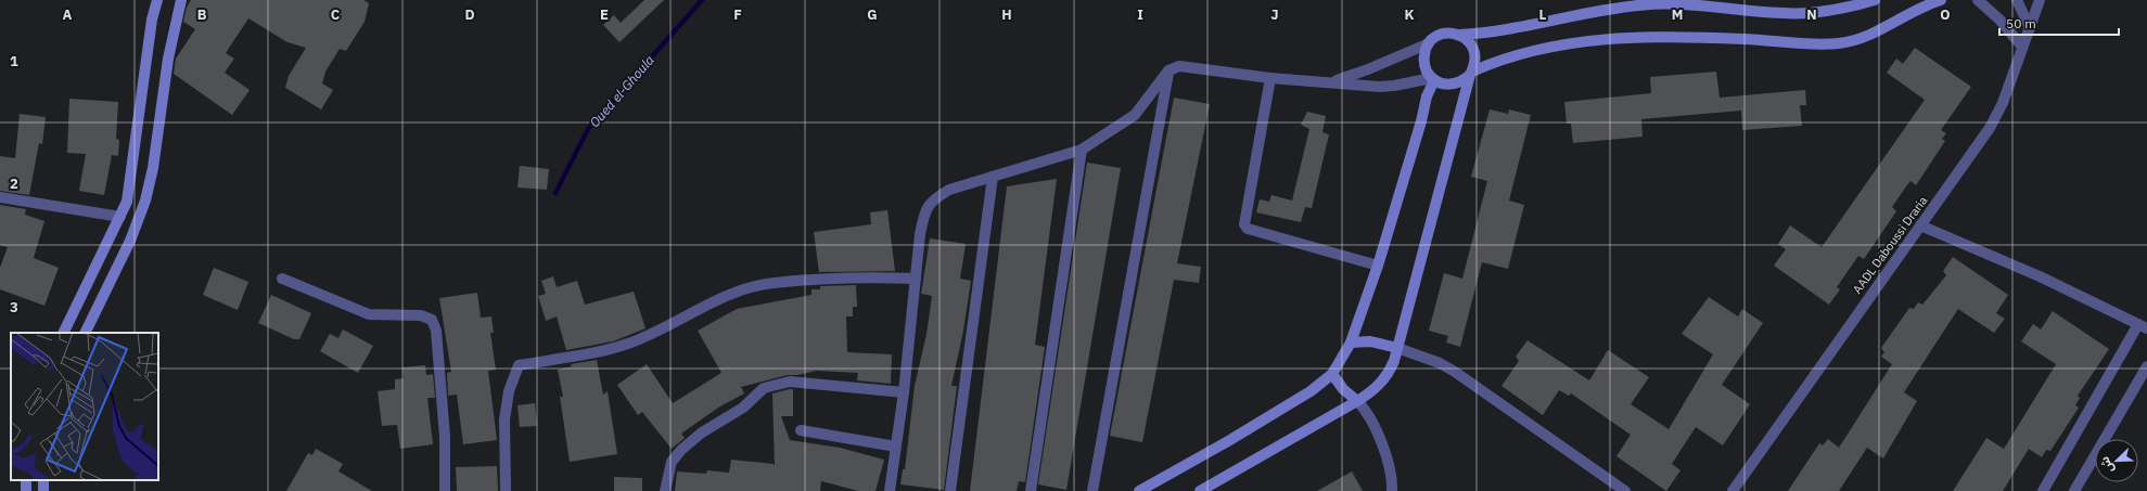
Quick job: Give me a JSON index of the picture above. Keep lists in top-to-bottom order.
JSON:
{
  "streets": {
    "street": ["AADL Daboussi Draria"]
  },
  "water": ["Oued el-Ghoula"],
  "scale_bar": "50 m",
  "north": "bottom left",
  "grid": {
    "columns": [
      "A",
      "B",
      "C",
      "D",
      "E",
      "F",
      "G",
      "H",
      "I",
      "J",
      "K",
      "L",
      "M",
      "N",
      "O"
    ],
    "rows": ["1", "2", "3"]
  }
}
